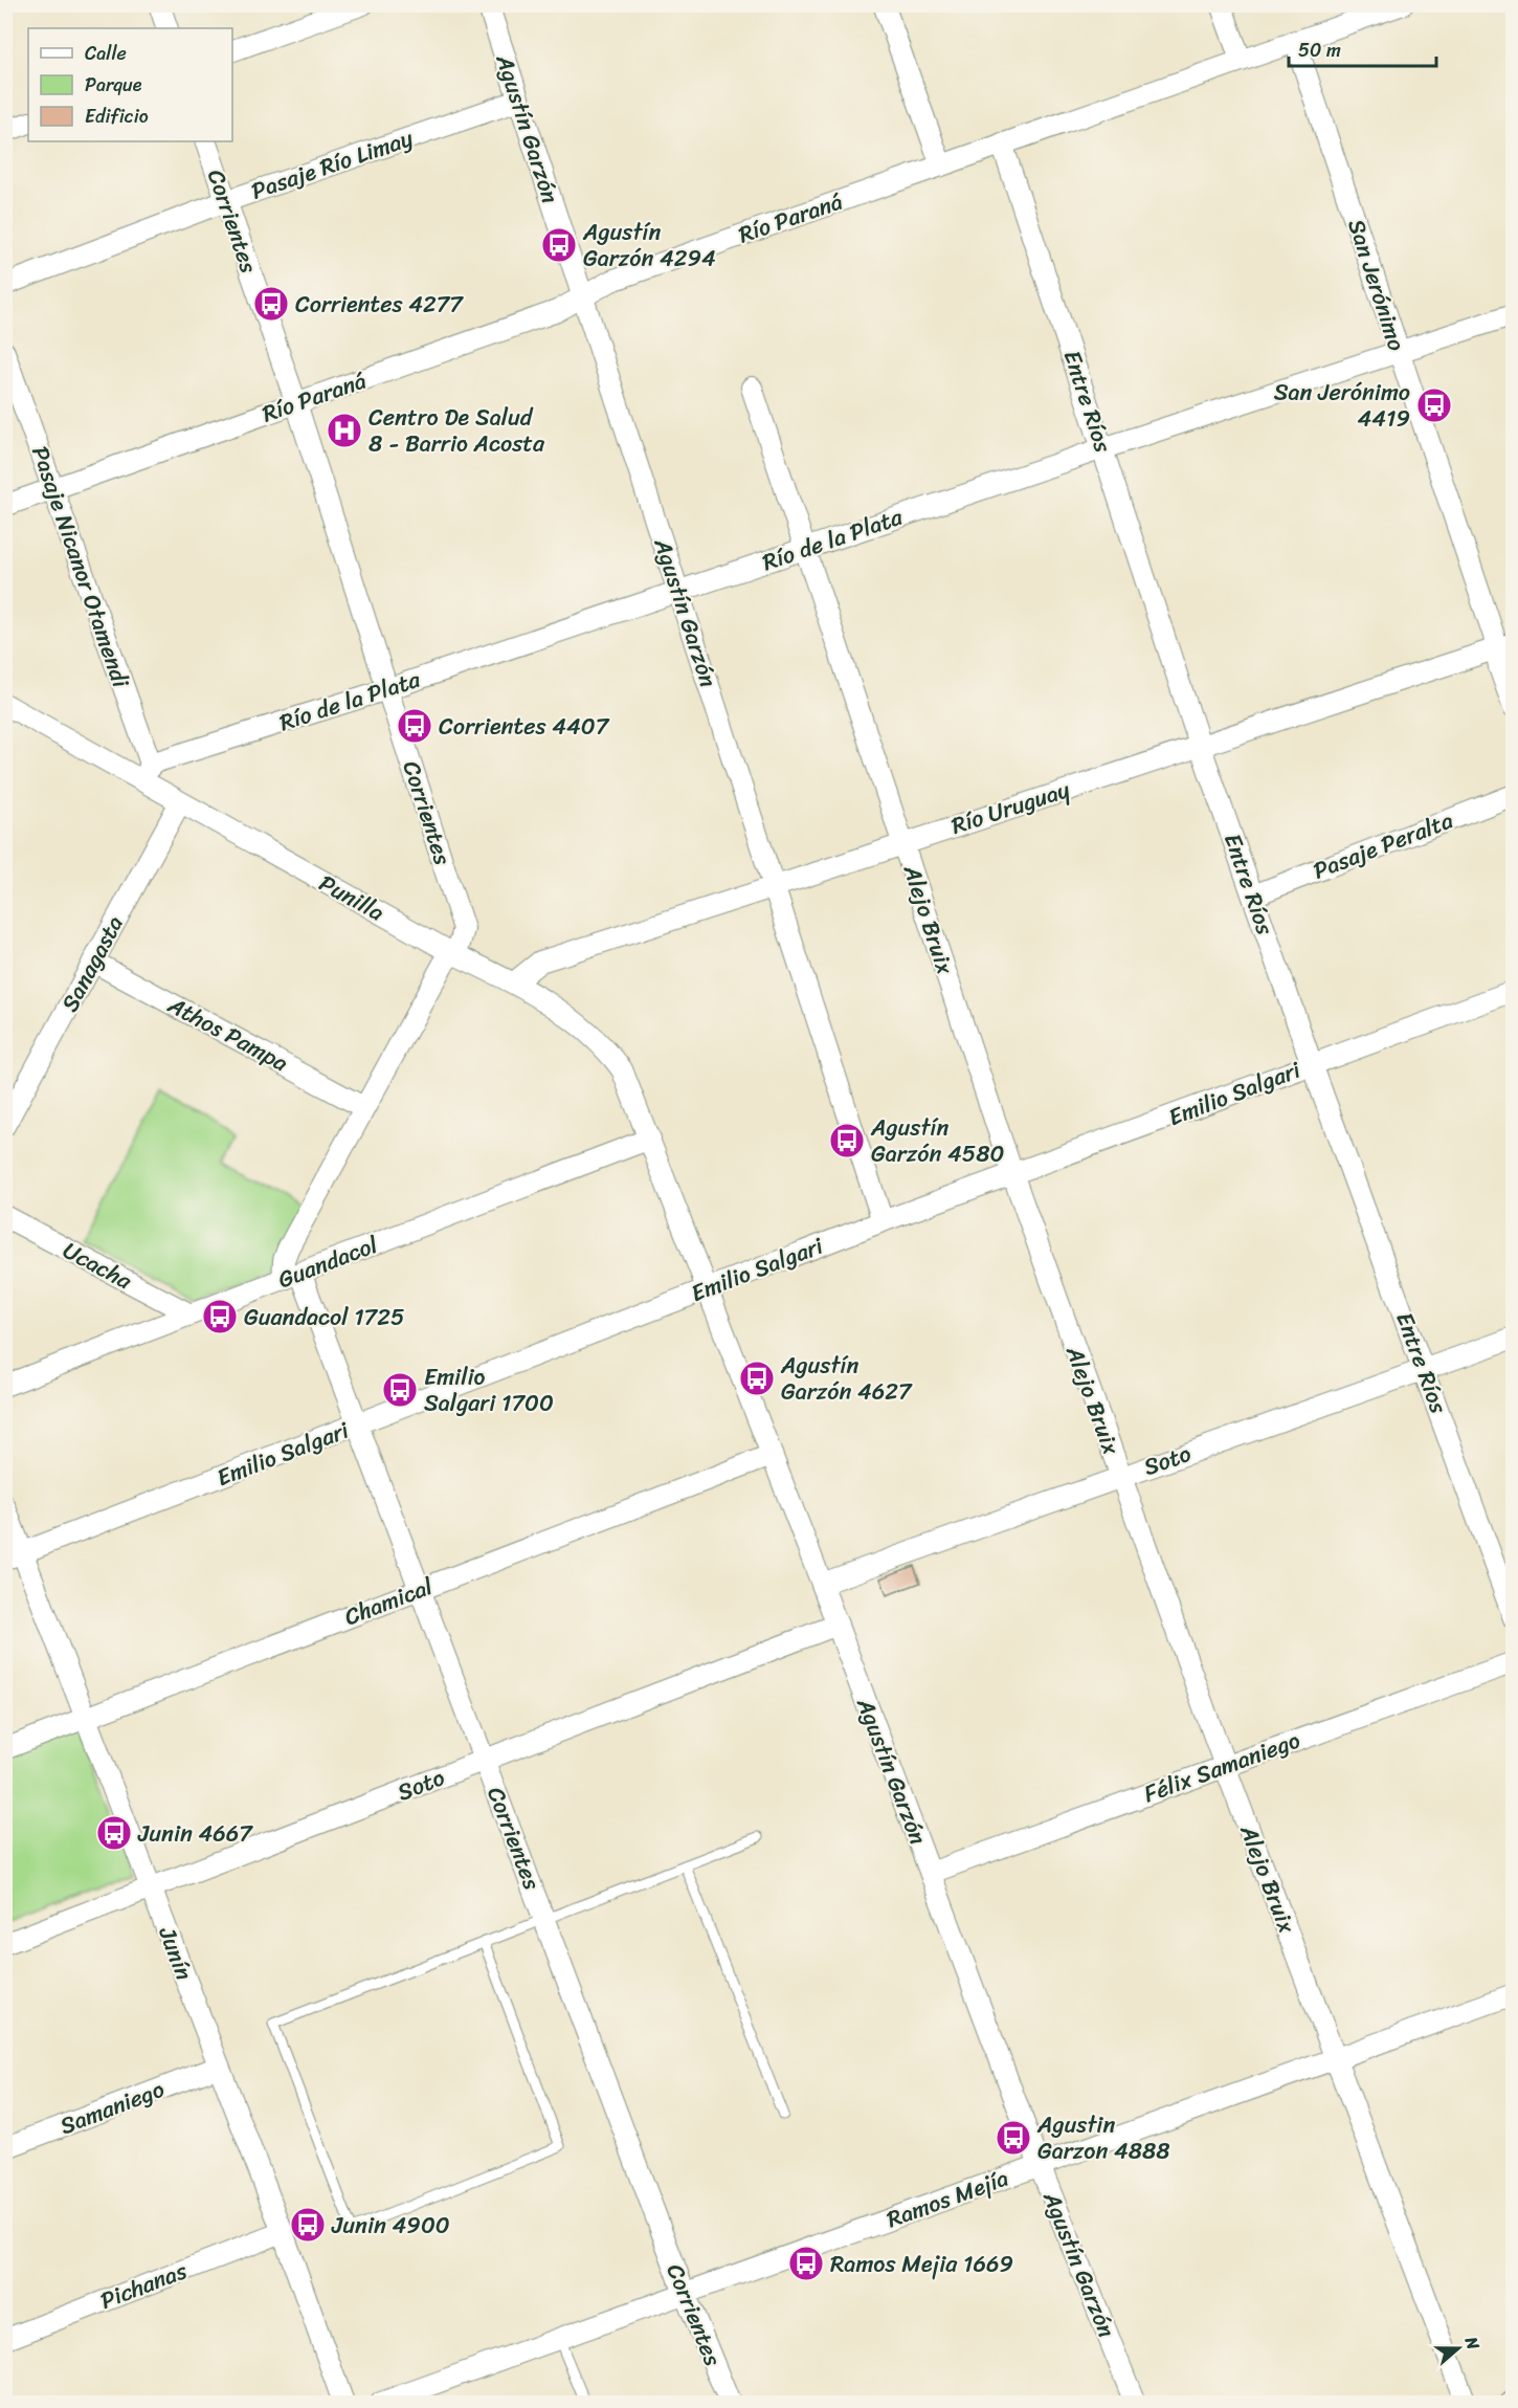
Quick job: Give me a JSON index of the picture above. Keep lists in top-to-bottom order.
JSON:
{
  "streets": {
    "street": [
      "Agustín Garzón",
      "Pasaje Río Limay",
      "Río Paraná",
      "Corrientes",
      "San Jerónimo",
      "Entre Ríos",
      "Río de la Plata",
      "Pasaje Nicanor Otamendi",
      "Río Uruguay",
      "Pasaje Peralta",
      "Punilla",
      "Alejo Bruix",
      "Sanagasta",
      "Athos Pampa",
      "Emilio Salgari",
      "Guandacol",
      "Ucacha",
      "Soto",
      "Chamical",
      "Félix Samaniego",
      "Junín",
      "Samaniego",
      "Ramos Mejía",
      "Pichanas"
    ]
  },
  "crossings": [
    ["Agustín Garzón", "Pasaje Río Limay"],
    ["Agustín Garzón", "Río Paraná"],
    ["Agustín Garzón", "Río de la Plata"],
    ["Agustín Garzón", "Río Uruguay"],
    ["Agustín Garzón", "Punilla"],
    ["Agustín Garzón", "Emilio Salgari"],
    ["Agustín Garzón", "Guandacol"],
    ["Agustín Garzón", "Soto"],
    ["Agustín Garzón", "Chamical"],
    ["Agustín Garzón", "Félix Samaniego"],
    ["Agustín Garzón", "Ramos Mejía"],
    ["Pasaje Río Limay", "Corrientes"],
    ["Río Paraná", "Corrientes"],
    ["Río Paraná", "San Jerónimo"],
    ["Río Paraná", "Entre Ríos"],
    ["Río Paraná", "Pasaje Nicanor Otamendi"],
    ["Corrientes", "Río de la Plata"],
    ["Corrientes", "Punilla"],
    ["Corrientes", "Athos Pampa"],
    ["Corrientes", "Emilio Salgari"],
    ["Corrientes", "Guandacol"],
    ["Corrientes", "Soto"],
    ["Corrientes", "Chamical"],
    ["Corrientes", "Ramos Mejía"],
    ["San Jerónimo", "Río de la Plata"],
    ["San Jerónimo", "Río Uruguay"],
    ["Entre Ríos", "Río de la Plata"],
    ["Entre Ríos", "Río Uruguay"],
    ["Entre Ríos", "Pasaje Peralta"],
    ["Entre Ríos", "Emilio Salgari"],
    ["Entre Ríos", "Soto"],
    ["Río de la Plata", "Pasaje Nicanor Otamendi"],
    ["Río de la Plata", "Punilla"],
    ["Río de la Plata", "Alejo Bruix"],
    ["Pasaje Nicanor Otamendi", "Punilla"],
    ["Río Uruguay", "Punilla"],
    ["Río Uruguay", "Alejo Bruix"],
    ["Punilla", "Sanagasta"],
    ["Punilla", "Guandacol"],
    ["Alejo Bruix", "Emilio Salgari"],
    ["Alejo Bruix", "Soto"],
    ["Alejo Bruix", "Félix Samaniego"],
    ["Alejo Bruix", "Ramos Mejía"],
    ["Sanagasta", "Athos Pampa"],
    ["Emilio Salgari", "Junín"],
    ["Guandacol", "Ucacha"],
    ["Soto", "Junín"],
    ["Chamical", "Junín"],
    ["Junín", "Samaniego"],
    ["Junín", "Pichanas"]
  ],
  "places": {
    "bus stop": [
      "Agustín Garzón 4294",
      "Corrientes 4277",
      "San Jerónimo 4419",
      "Corrientes 4407",
      "Agustín Garzón 4580",
      "Guandacol 1725",
      "Agustín Garzón 4627",
      "Emilio Salgari 1700",
      "Junin 4667",
      "Agustin Garzon 4888",
      "Junin 4900",
      "Ramos Mejia 1669"
    ],
    "hospital": ["Centro De Salud 8 - Barrio Acosta"]
  },
  "legend": ["Calle", "Parque", "Edificio"],
  "scale_bar": "50 m",
  "north": "right"
}
